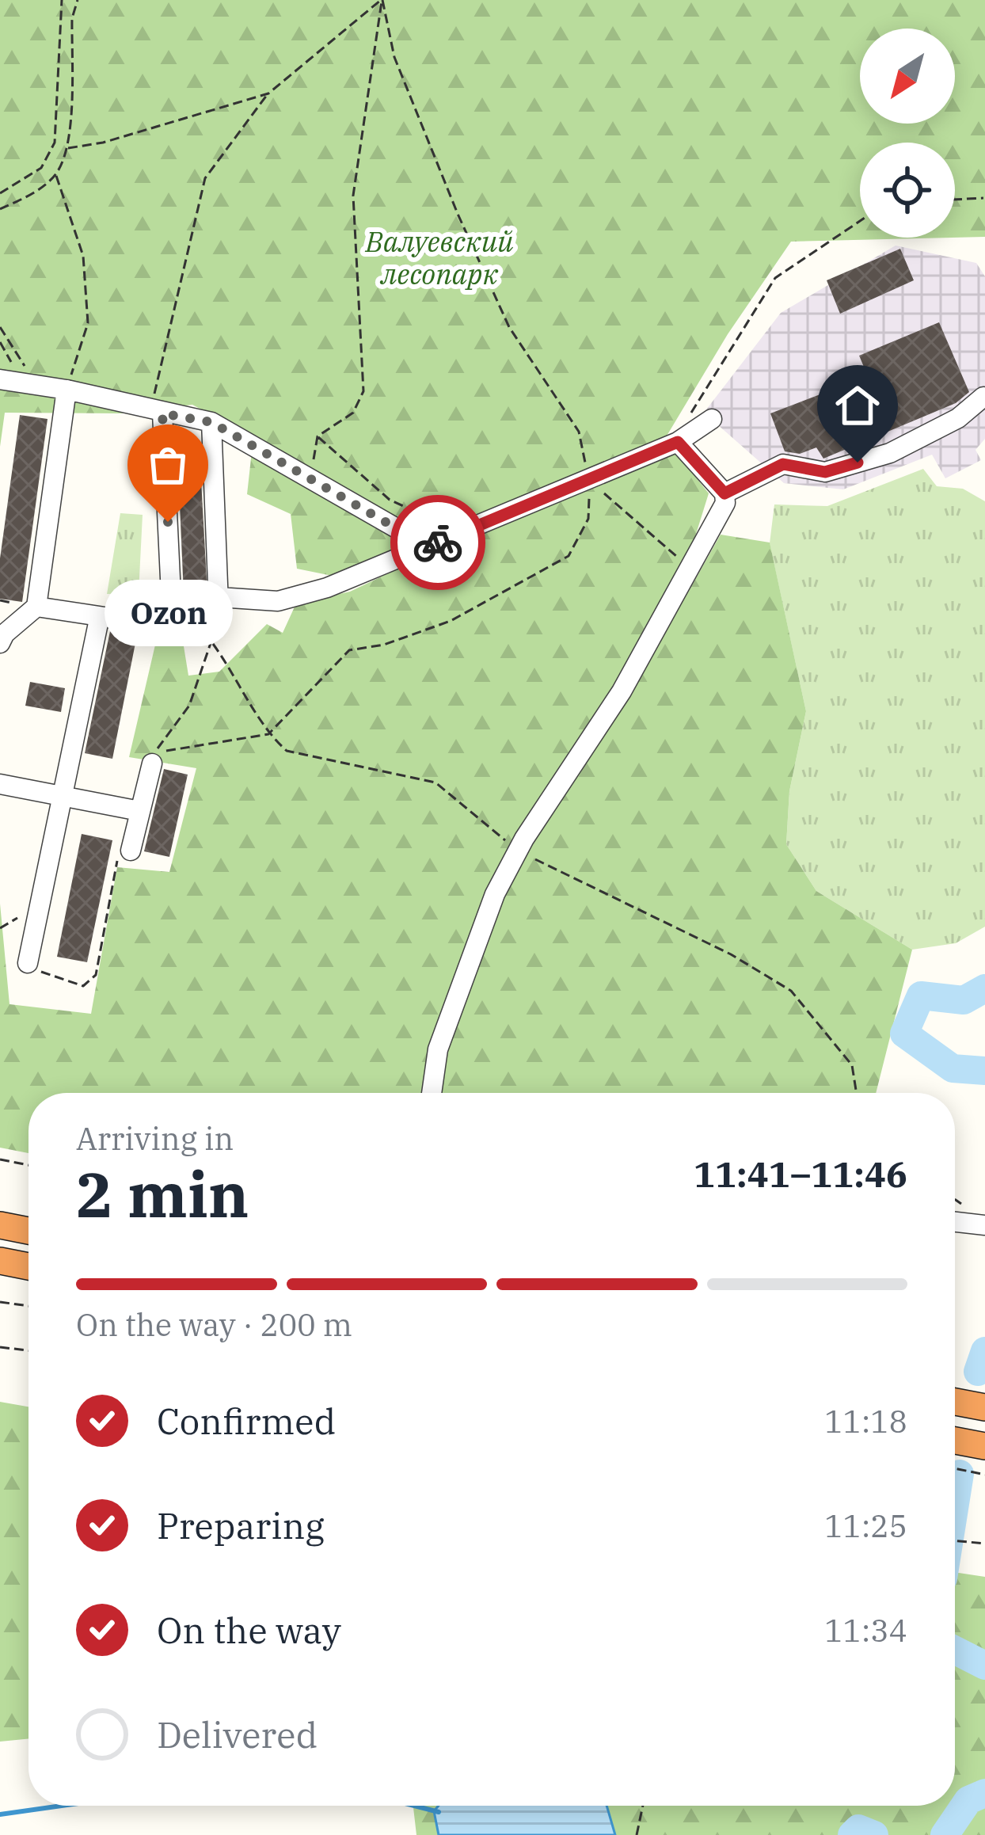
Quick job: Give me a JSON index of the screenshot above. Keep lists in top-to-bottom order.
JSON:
{
  "parks": ["Валуевский лесопарк"],
  "places": ["Ozon"],
  "north": "bottom left",
  "page": {
    "bubble": "Ozon",
    "heading": ["2 min", "Arriving in", "11:41–11:46"],
    "bar": "On the way · 200 m",
    "list": [
      ["Confirmed", "11:18"],
      ["Preparing", "11:25"],
      ["On the way", "11:34"],
      "Delivered"
    ]
  }
}
